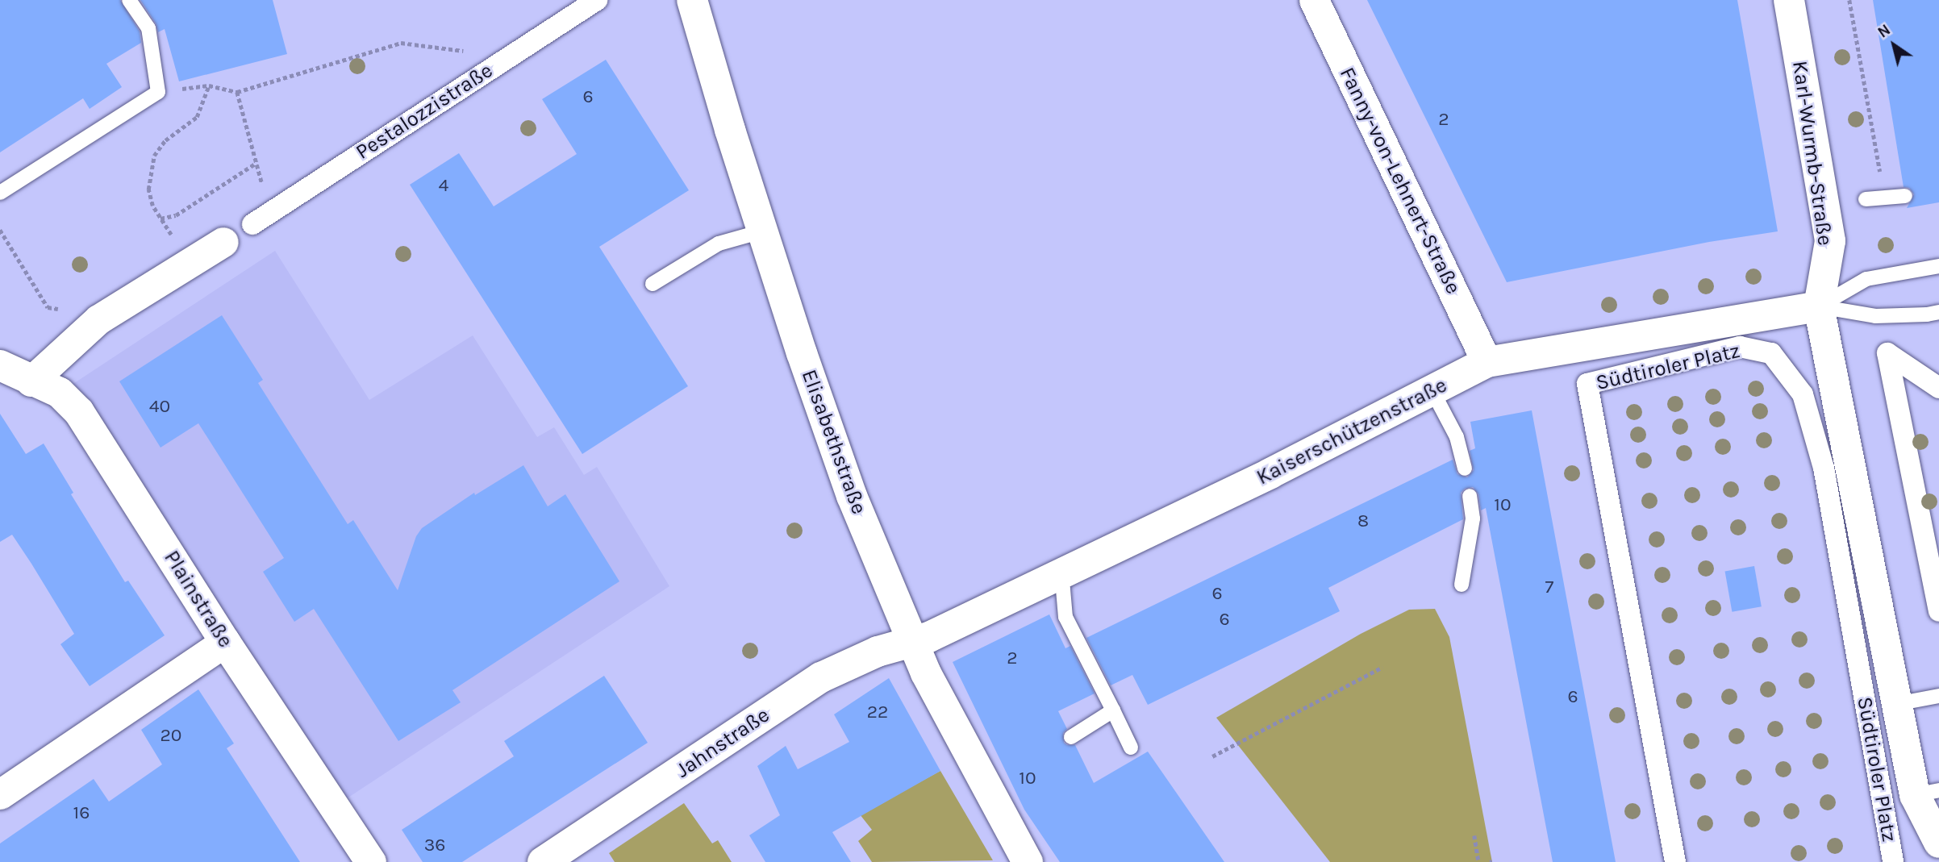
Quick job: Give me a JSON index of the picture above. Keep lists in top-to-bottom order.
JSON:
{
  "streets": {
    "street": [
      "Pestalozzistraße",
      "Karl-Wurmb-Straße",
      "Fanny-von-Lehnert-Straße",
      "Südtiroler Platz",
      "Kaiserschützenstraße",
      "Elisabethstraße",
      "Plainstraße",
      "Jahnstraße"
    ]
  },
  "crossings": [
    ["Karl-Wurmb-Straße", "Südtiroler Platz"],
    ["Karl-Wurmb-Straße", "Kaiserschützenstraße"],
    ["Fanny-von-Lehnert-Straße", "Kaiserschützenstraße"],
    ["Südtiroler Platz", "Kaiserschützenstraße"],
    ["Kaiserschützenstraße", "Elisabethstraße"],
    ["Kaiserschützenstraße", "Jahnstraße"],
    ["Elisabethstraße", "Jahnstraße"]
  ],
  "house_numbers": [
    "6",
    "2",
    "4",
    "40",
    "10",
    "8",
    "7",
    "6",
    "6",
    "2",
    "6",
    "22",
    "20",
    "10",
    "16",
    "36"
  ],
  "north": "top left"
}
